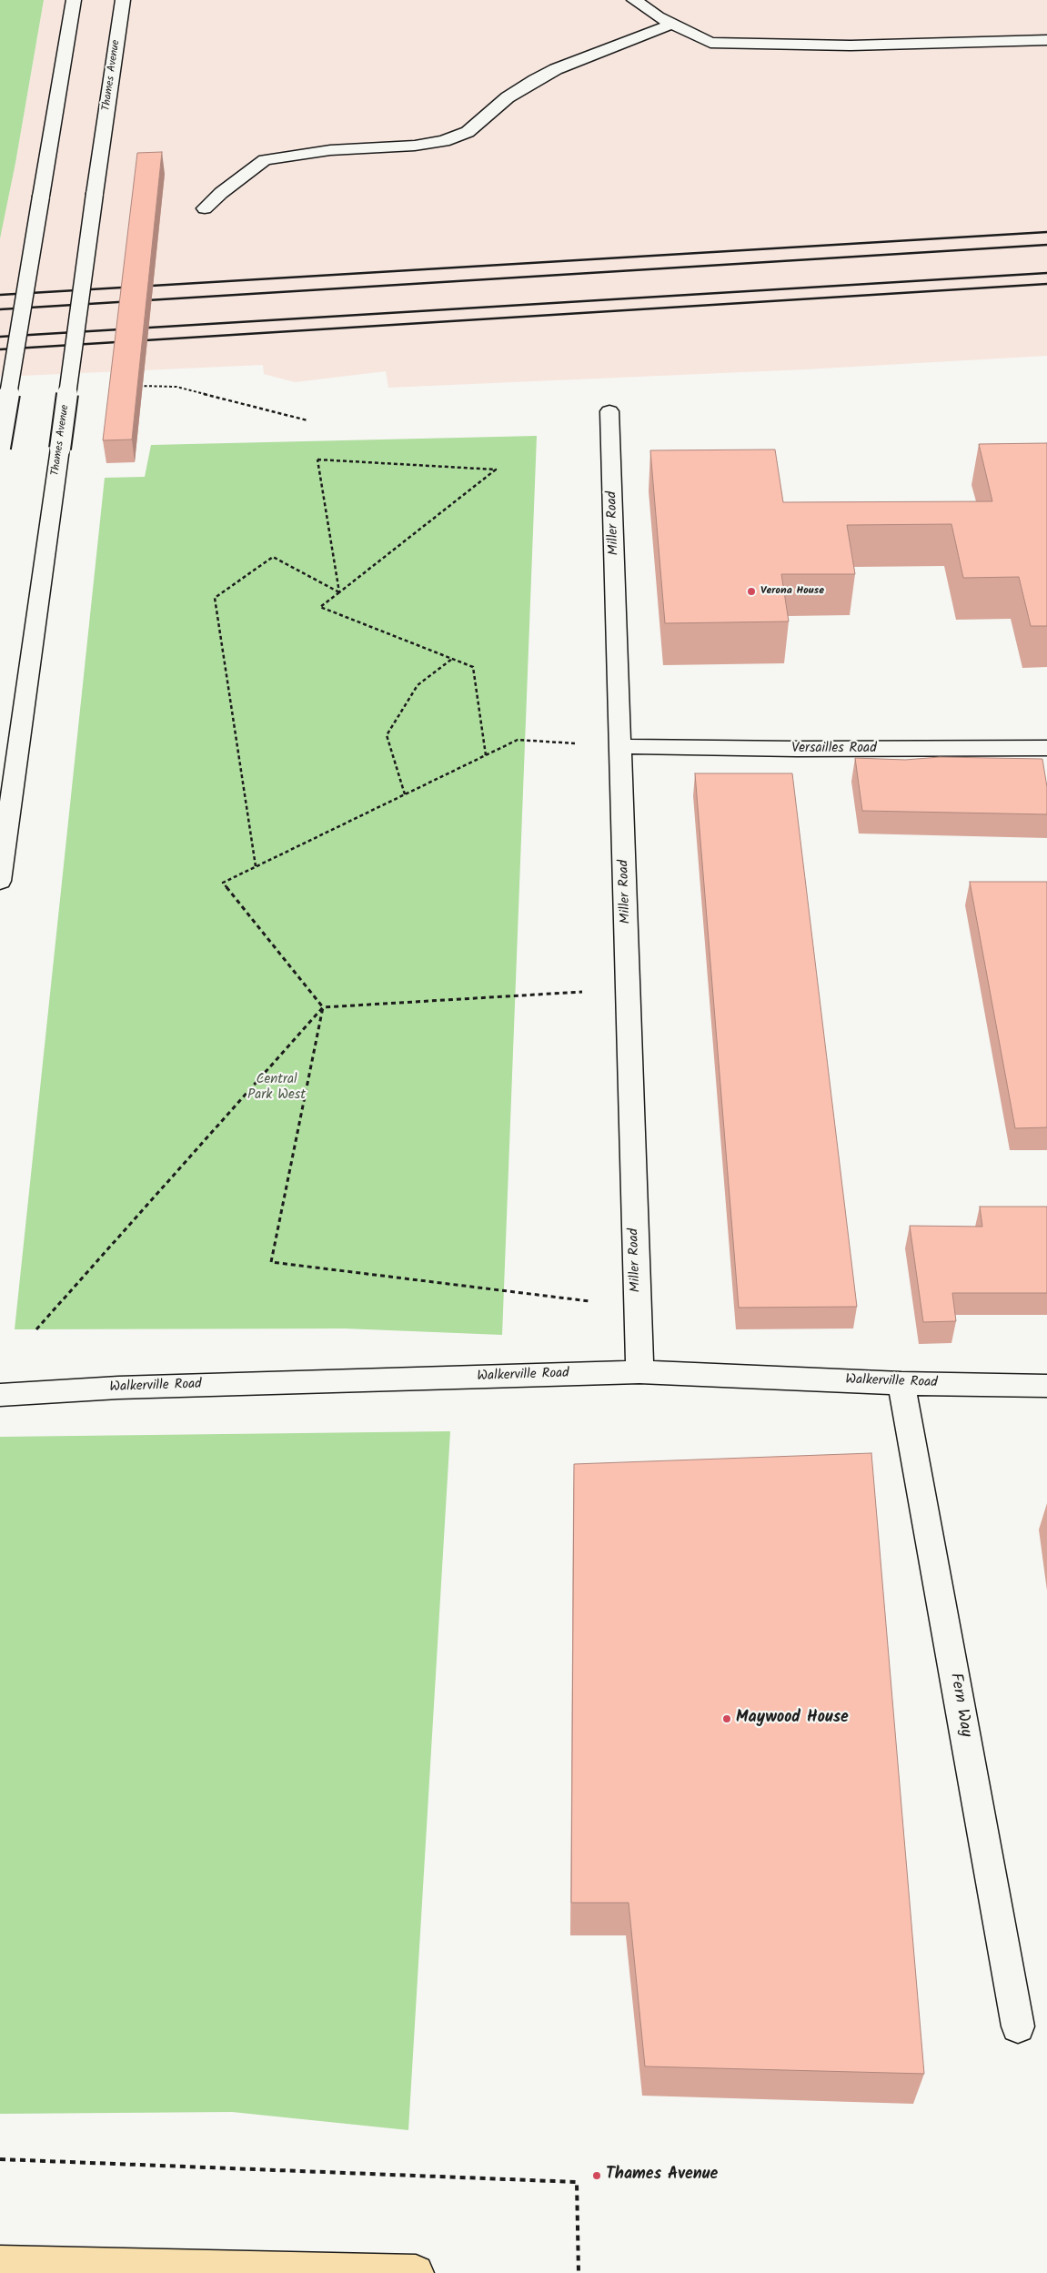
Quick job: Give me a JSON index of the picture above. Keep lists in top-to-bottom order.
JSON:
{
  "streets": {
    "street": [
      "Thames Avenue",
      "Miller Road",
      "Versailles Road",
      "Walkerville Road",
      "Fern Way"
    ]
  },
  "crossings": [
    ["Miller Road", "Versailles Road"],
    ["Miller Road", "Walkerville Road"],
    ["Walkerville Road", "Fern Way"]
  ],
  "parks": ["Central Park West"],
  "places": ["Verona House", "Maywood House", "Thames Avenue"]
}
